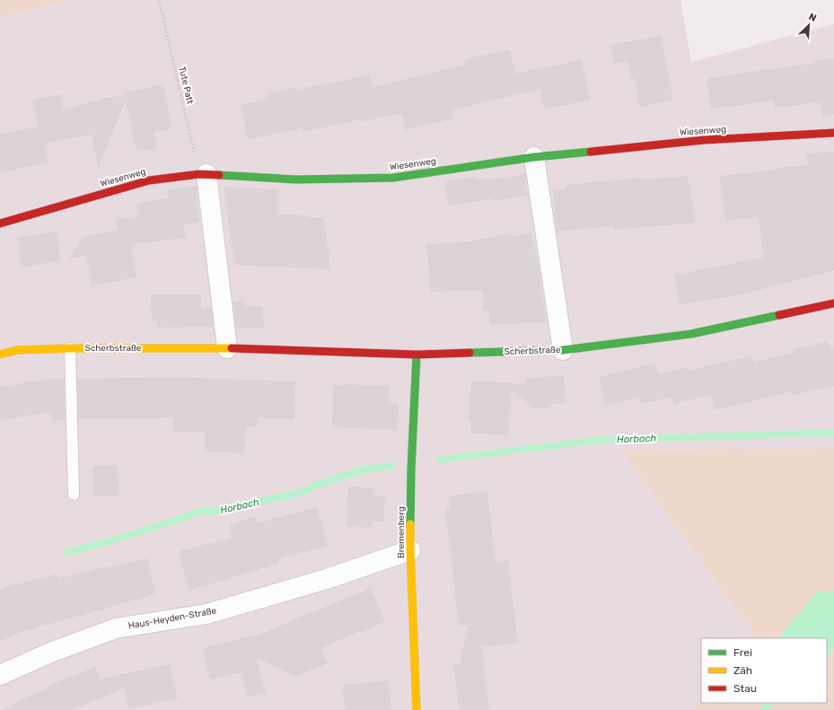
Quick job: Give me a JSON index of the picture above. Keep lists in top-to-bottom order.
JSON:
{
  "streets": {
    "street": [
      "Wiesenweg",
      "Scherbstraße",
      "Bremenberg",
      "Haus-Heyden-Straße"
    ],
    "path": ["Tute Patt"]
  },
  "crossings": [
    ["Tute Patt", "Wiesenweg"],
    ["Scherbstraße", "Bremenberg"],
    ["Bremenberg", "Haus-Heyden-Straße"]
  ],
  "water": ["Horbach"],
  "legend": ["Frei", "Zäh", "Stau"],
  "north": "top right"
}
